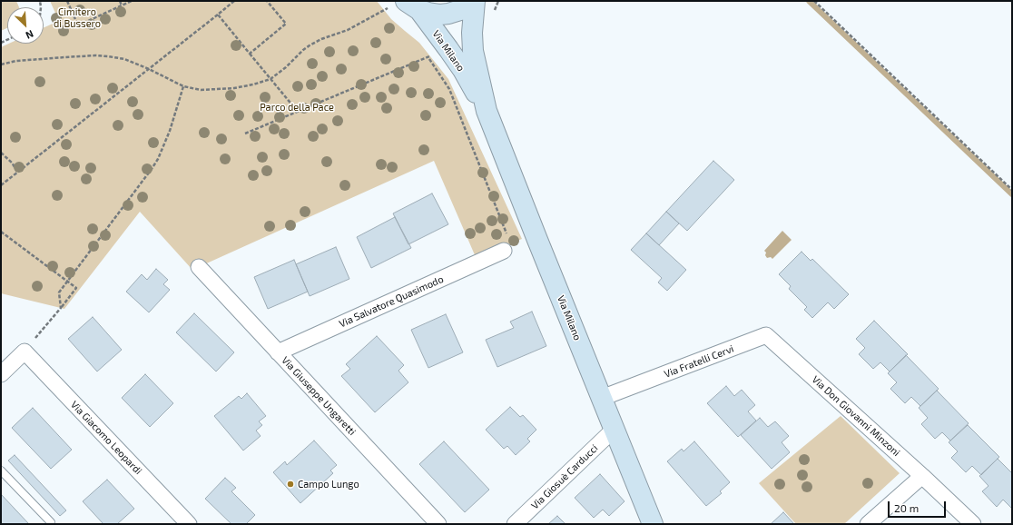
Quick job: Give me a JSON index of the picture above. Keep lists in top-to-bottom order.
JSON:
{
  "streets": {
    "street": [
      "Via Milano",
      "Via Salvatore Quasimodo",
      "Via Fratelli Cervi",
      "Via Giuseppe Ungaretti",
      "Via Don Giovanni Minzoni",
      "Via Giacomo Leopardi",
      "Via Giosuè Carducci"
    ]
  },
  "crossings": [
    ["Via Milano", "Via Fratelli Cervi"],
    ["Via Milano", "Via Giosuè Carducci"],
    ["Via Salvatore Quasimodo", "Via Giuseppe Ungaretti"],
    ["Via Fratelli Cervi", "Via Don Giovanni Minzoni"]
  ],
  "parks": ["Cimitero di Bussero", "Parco della Pace"],
  "places": ["Campo Lungo"],
  "scale_bar": "20 m",
  "north": "bottom right"
}
